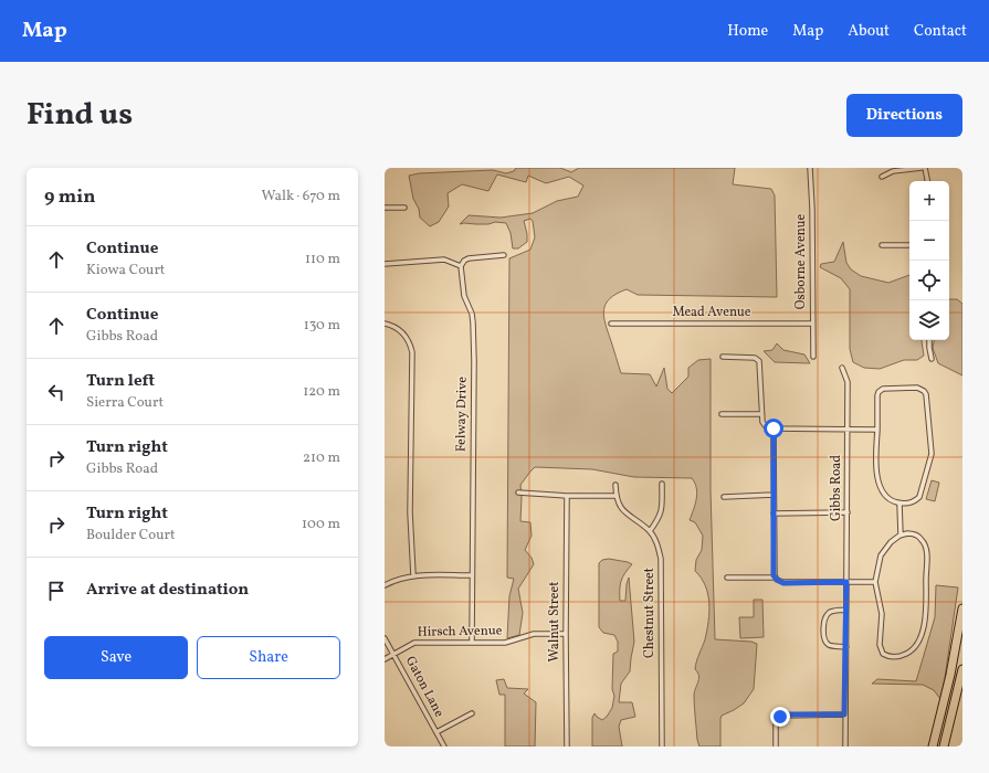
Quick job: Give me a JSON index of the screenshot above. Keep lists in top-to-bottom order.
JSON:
{
  "streets": {
    "street": [
      "Osborne Avenue",
      "Mead Avenue",
      "Felway Drive",
      "Gibbs Road",
      "Chestnut Street",
      "Walnut Street",
      "Hirsch Avenue",
      "Gaton Lane"
    ]
  },
  "crossings": [
    ["Osborne Avenue", "Mead Avenue"],
    ["Felway Drive", "Hirsch Avenue"],
    ["Walnut Street", "Hirsch Avenue"],
    ["Hirsch Avenue", "Gaton Lane"]
  ],
  "page": {
    "header": "Map",
    "nav": [
      "Home",
      "Map",
      "About",
      "Contact"
    ],
    "title": "Find us",
    "buttons": [
      "Directions",
      ["Save", "Share"]
    ],
    "heading": ["9 min", "Walk · 670 m"],
    "map_buttons": ["+", "−"],
    "list": [
      ["Continue", "Kiowa Court", "110 m"],
      ["Continue", "Gibbs Road", "130 m"],
      ["Turn left", "Sierra Court", "120 m"],
      ["Turn right", "Gibbs Road", "210 m"],
      ["Turn right", "Boulder Court", "100 m"],
      "Arrive at destination"
    ]
  }
}
